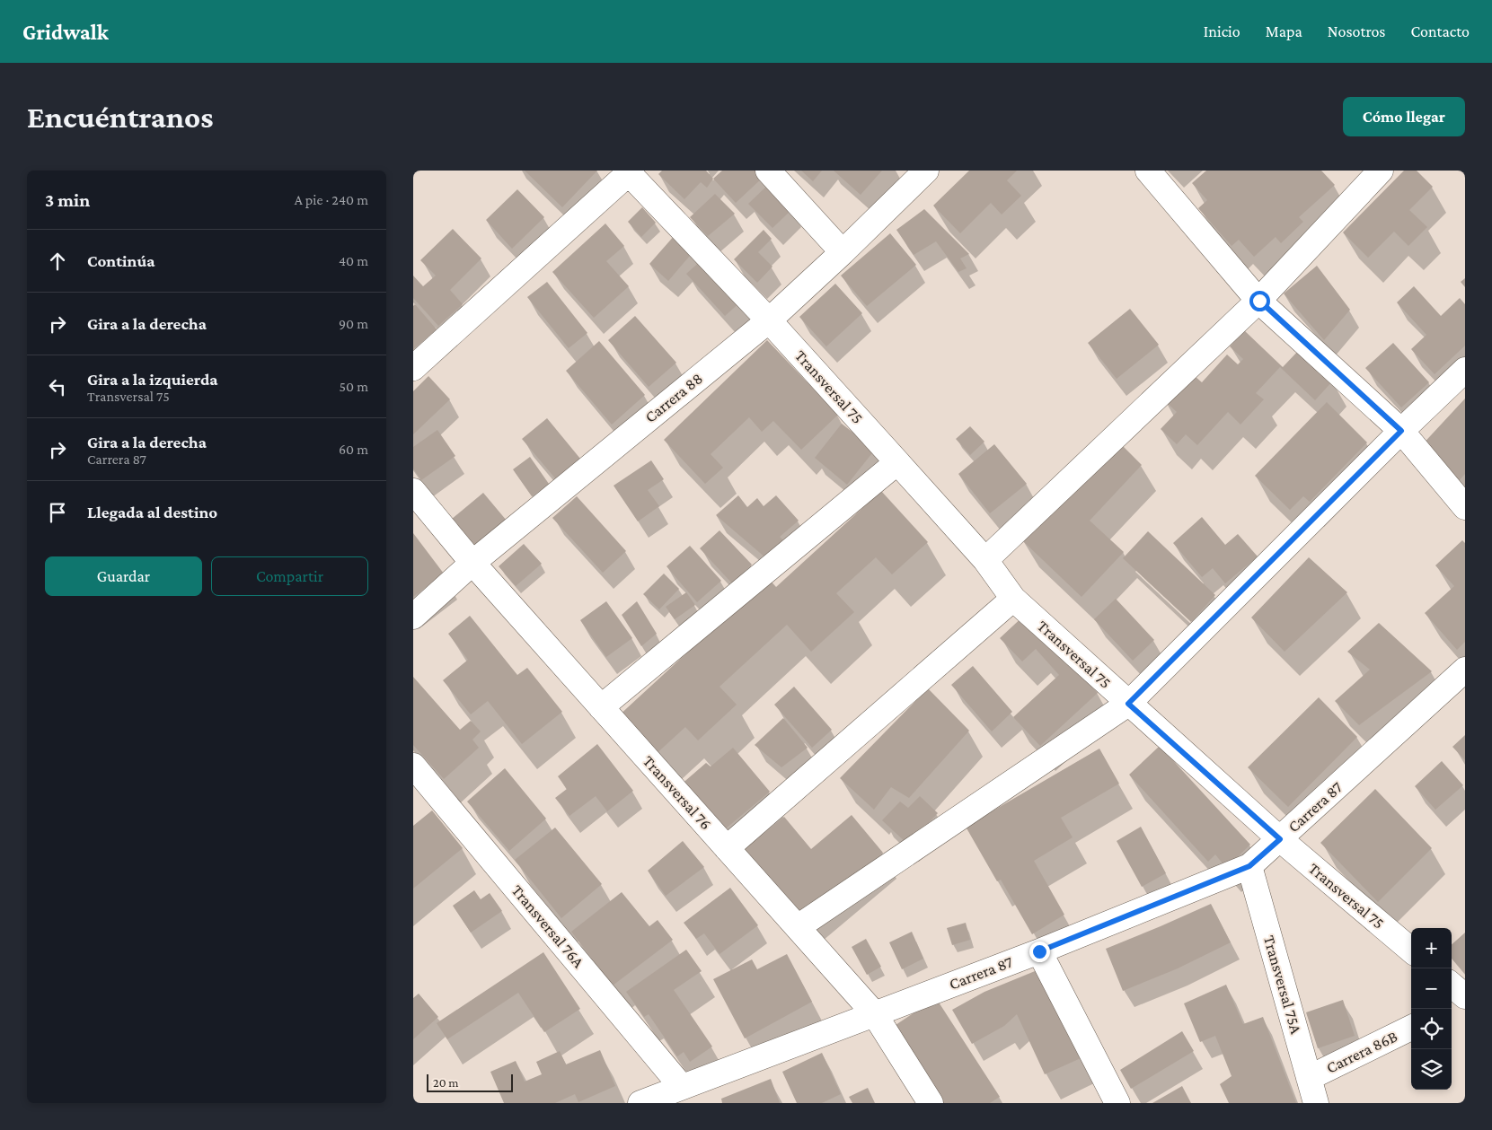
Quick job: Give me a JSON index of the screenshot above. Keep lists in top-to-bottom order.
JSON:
{
  "streets": {
    "street": [
      "Transversal 75",
      "Carrera 88",
      "Transversal 76",
      "Carrera 87",
      "Transversal 76A",
      "Transversal 75A",
      "Carrera 86B"
    ]
  },
  "crossings": [
    ["Transversal 75", "Carrera 88"],
    ["Transversal 75", "Carrera 87"],
    ["Carrera 88", "Transversal 76"],
    ["Transversal 76", "Carrera 87"],
    ["Carrera 87", "Transversal 76A"],
    ["Carrera 87", "Transversal 75A"],
    ["Transversal 75A", "Carrera 86B"]
  ],
  "scale_bar": "20 m",
  "page": {
    "header": "Gridwalk",
    "nav": [
      "Inicio",
      "Mapa",
      "Nosotros",
      "Contacto"
    ],
    "buttons": [
      "Cómo llegar",
      ["Guardar", "Compartir"]
    ],
    "title": "Encuéntranos",
    "heading": ["3 min", "A pie · 240 m"],
    "list": [
      ["Continúa", "40 m"],
      ["Gira a la derecha", "90 m"],
      ["Gira a la izquierda", "Transversal 75", "50 m"],
      ["Gira a la derecha", "Carrera 87", "60 m"],
      "Llegada al destino"
    ],
    "map_buttons": ["+", "−"],
    "scale": "20 m"
  }
}
